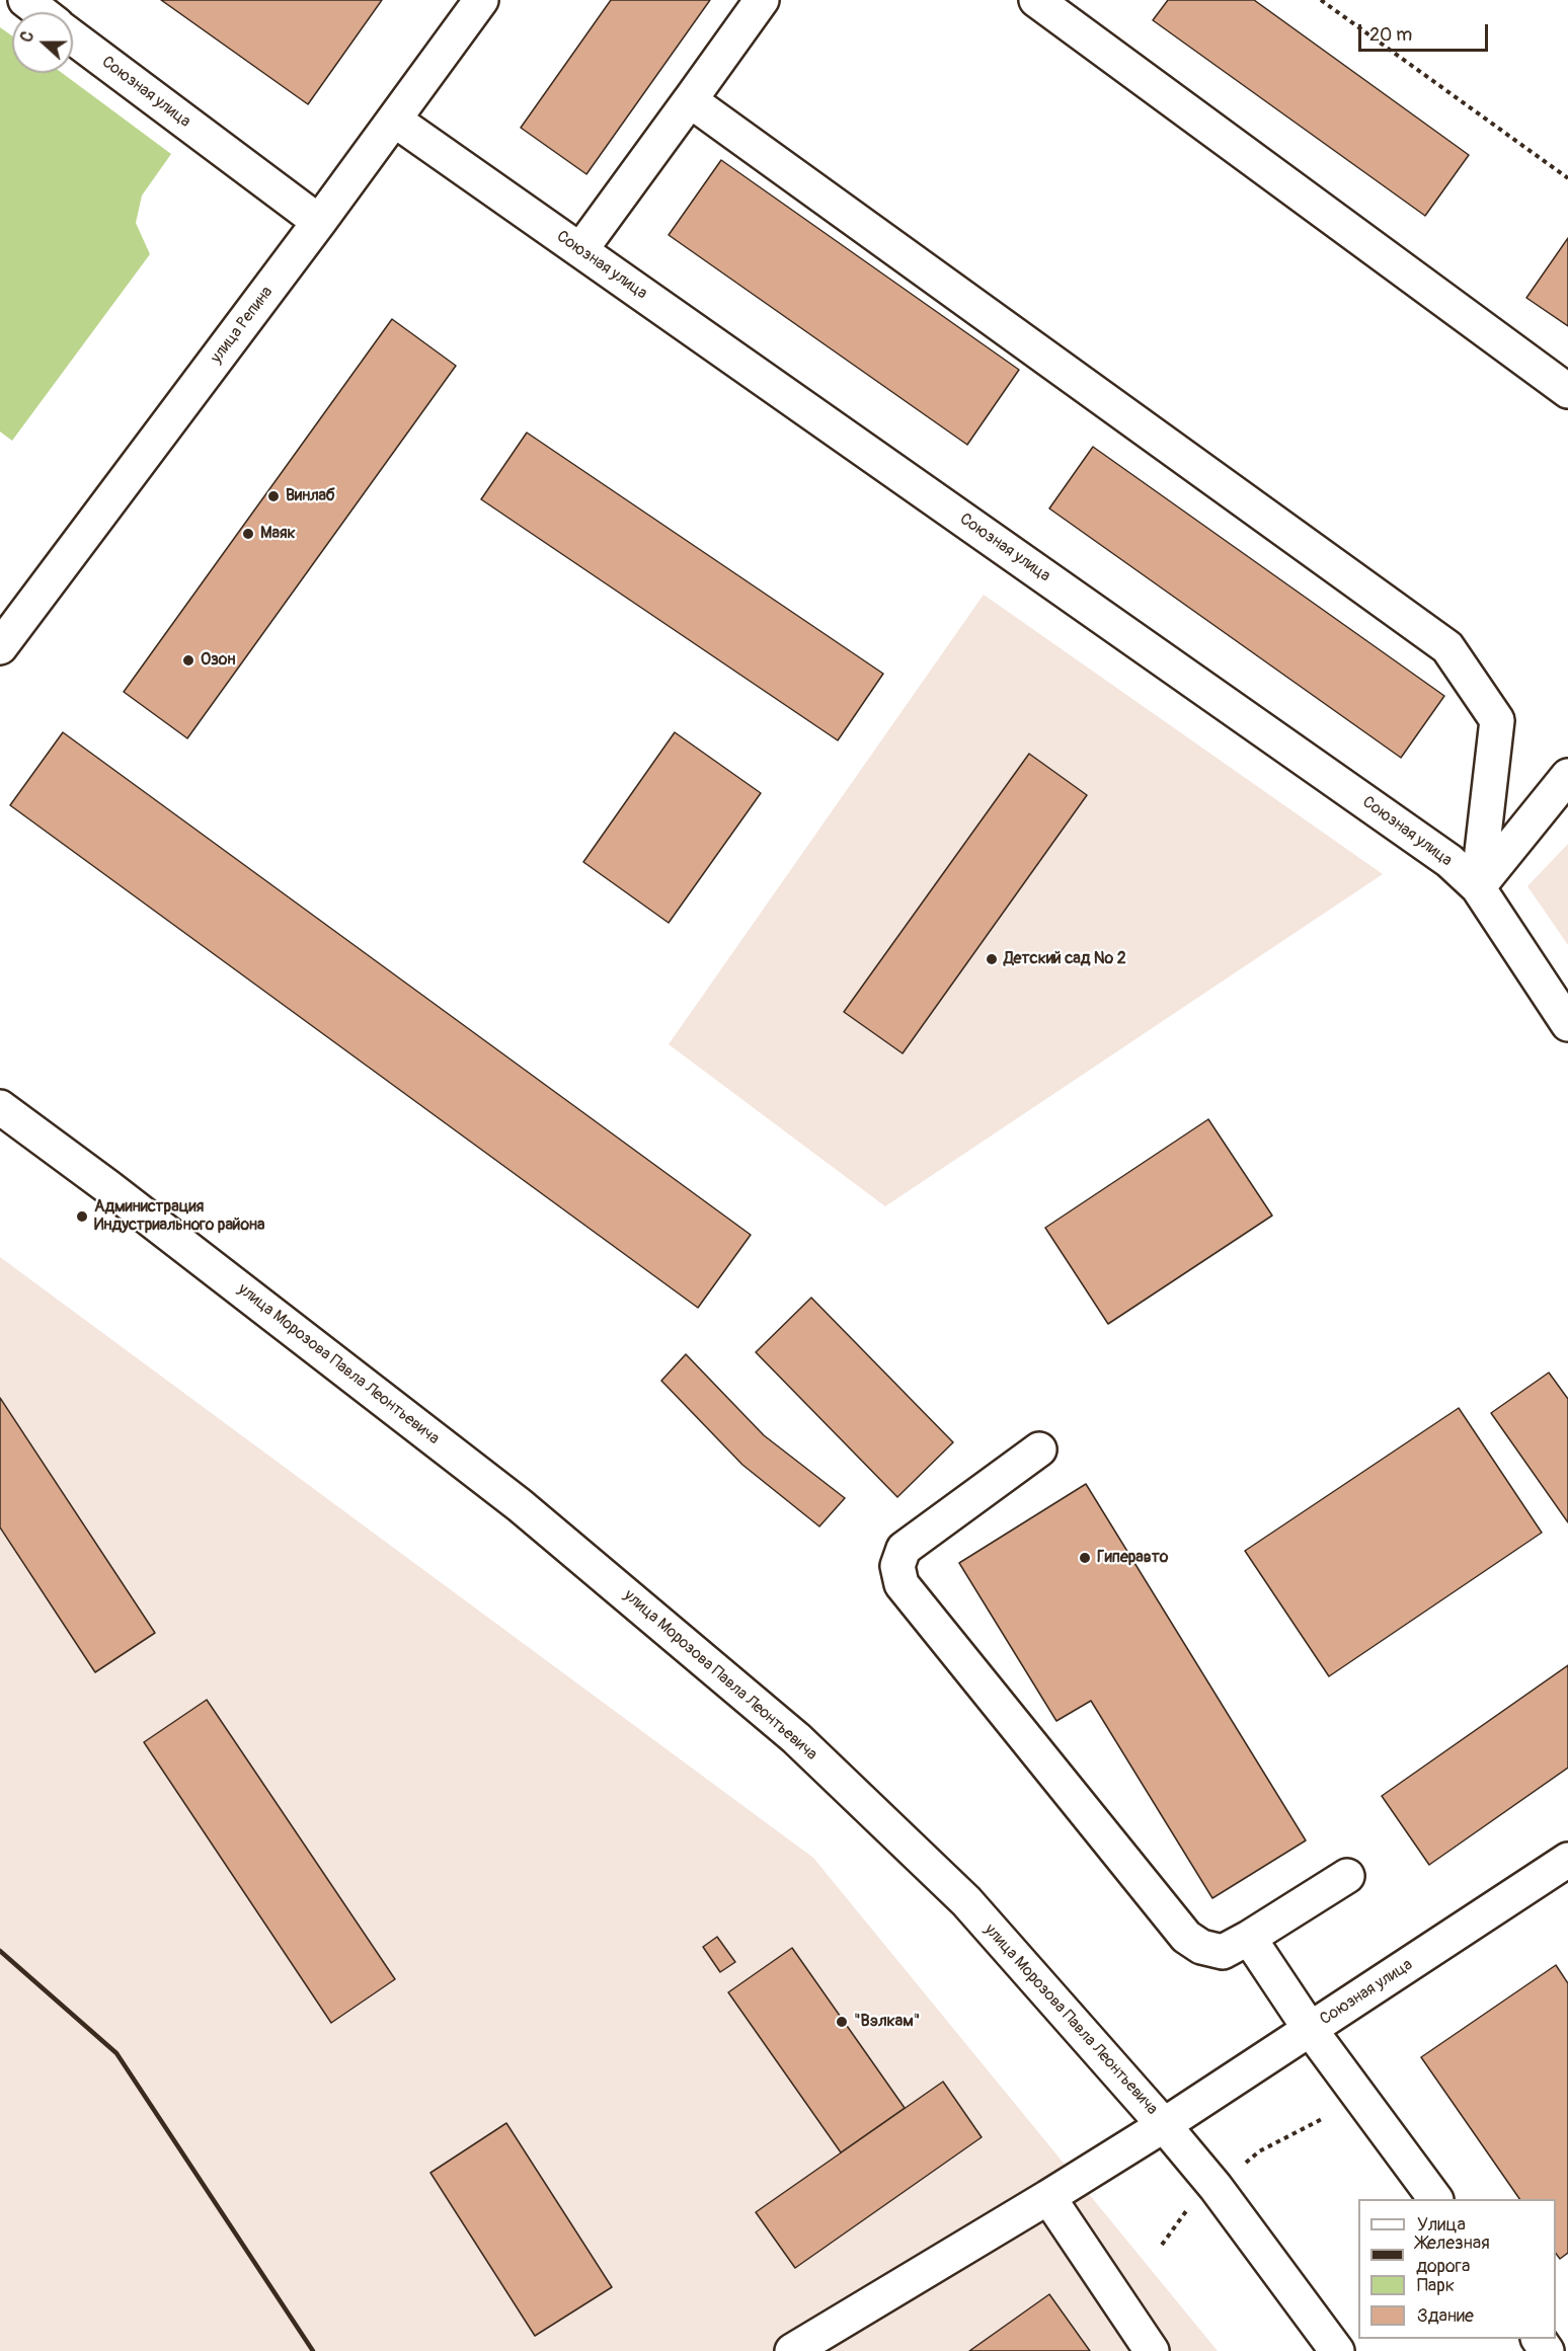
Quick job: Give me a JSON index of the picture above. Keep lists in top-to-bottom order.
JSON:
{
  "streets": {
    "street": ["Союзная улица", "улица Репина", "улица Морозова Павла Леонтьевича"]
  },
  "crossings": [
    ["Союзная улица", "улица Репина"],
    ["Союзная улица", "улица Морозова Павла Леонтьевича"]
  ],
  "places": [
    "Винлаб",
    "Маяк",
    "Озон",
    "Детский сад № 2",
    "Администрация Индустриального района",
    "Гиперавто",
    "\"Вэлкам\""
  ],
  "legend": [
    "Улица",
    "Железная дорога",
    "Парк",
    "Здание"
  ],
  "scale_bar": "20 m",
  "north": "left"
}
